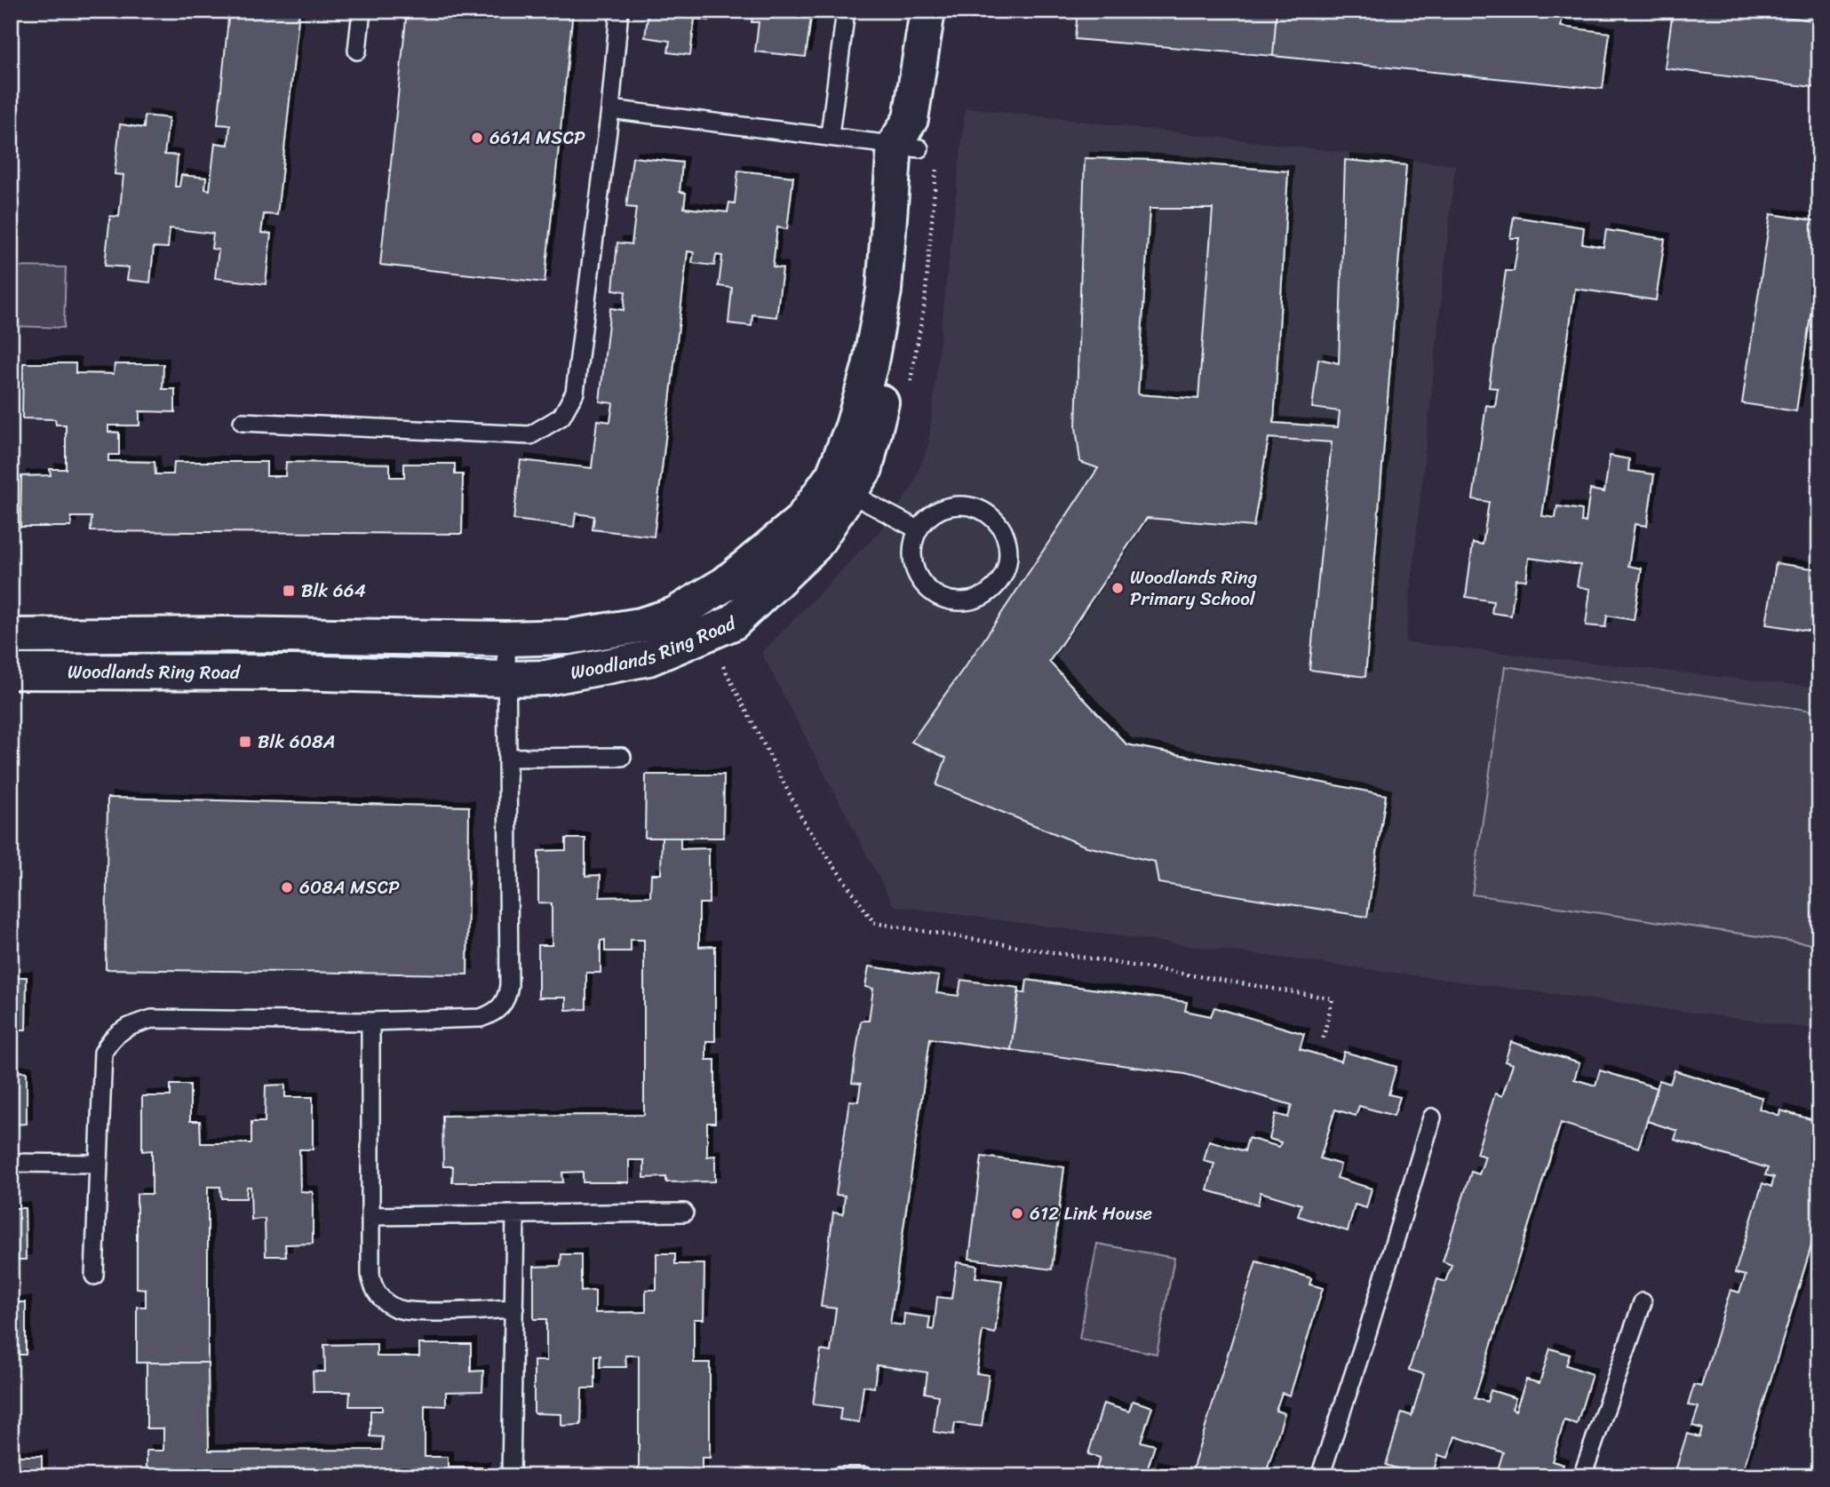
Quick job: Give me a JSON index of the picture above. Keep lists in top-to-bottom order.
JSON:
{
  "streets": {
    "street": ["Woodlands Ring Road"]
  },
  "places": {
    "other": [
      "661A MSCP",
      "Woodlands Ring Primary School",
      "608A MSCP",
      "612 Link House"
    ],
    "transit": ["Blk 664", "Blk 608A"]
  }
}
